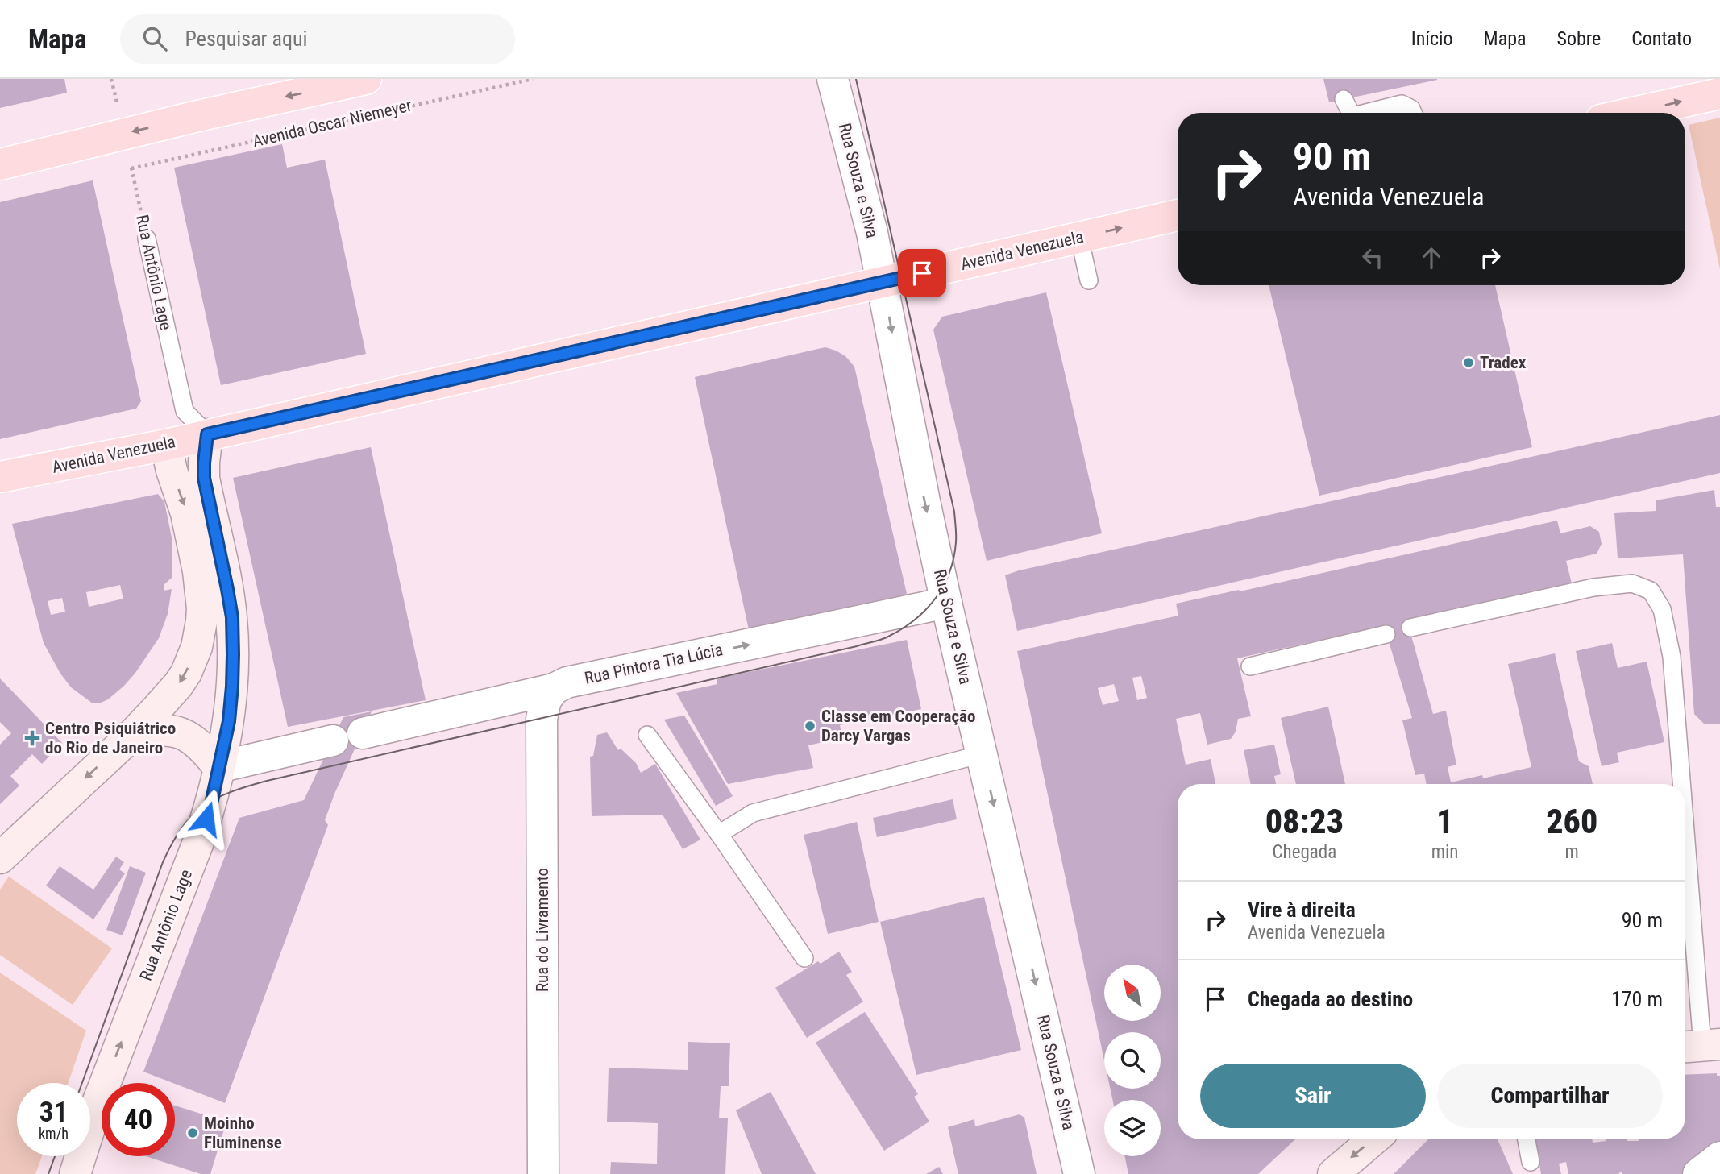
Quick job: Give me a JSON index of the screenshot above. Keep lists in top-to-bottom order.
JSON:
{
  "streets": {
    "main road": ["Avenida Oscar Niemeyer", "Avenida Venezuela"],
    "street": [
      "Rua Souza e Silva",
      "Rua Antônio Lage",
      "Rua Pintora Tia Lúcia",
      "Rua do Livramento"
    ]
  },
  "crossings": [
    ["Avenida Oscar Niemeyer", "Rua Antônio Lage"],
    ["Rua Souza e Silva", "Avenida Venezuela"],
    ["Rua Souza e Silva", "Rua Pintora Tia Lúcia"],
    ["Avenida Venezuela", "Rua Antônio Lage"],
    ["Rua Pintora Tia Lúcia", "Rua do Livramento"]
  ],
  "one_way": ["Rua Souza e Silva", "Rua Antônio Lage", "Rua Pintora Tia Lúcia"],
  "places": {
    "other": ["Tradex", "Classe em Cooperação Darcy Vargas", "Moinho Fluminense"],
    "health": ["Centro Psiquiátrico do Rio de Janeiro"]
  },
  "north": "top left",
  "page": {
    "header": "Mapa",
    "search": "Pesquisar aqui",
    "nav": [
      "Início",
      "Mapa",
      "Sobre",
      "Contato"
    ],
    "turn": ["90 m", "Avenida Venezuela"],
    "eta": [
      "08:23",
      "Chegada",
      "1",
      "min",
      "260",
      "m"
    ],
    "list": [
      {
        "name": "Vire à direita",
        "note": "Avenida Venezuela",
        "value": "90 m"
      },
      {
        "name": "Chegada ao destino",
        "value": "170 m"
      }
    ],
    "buttons": ["Sair", "Compartilhar"],
    "speed": "31 km/h",
    "limit": "40"
  }
}
